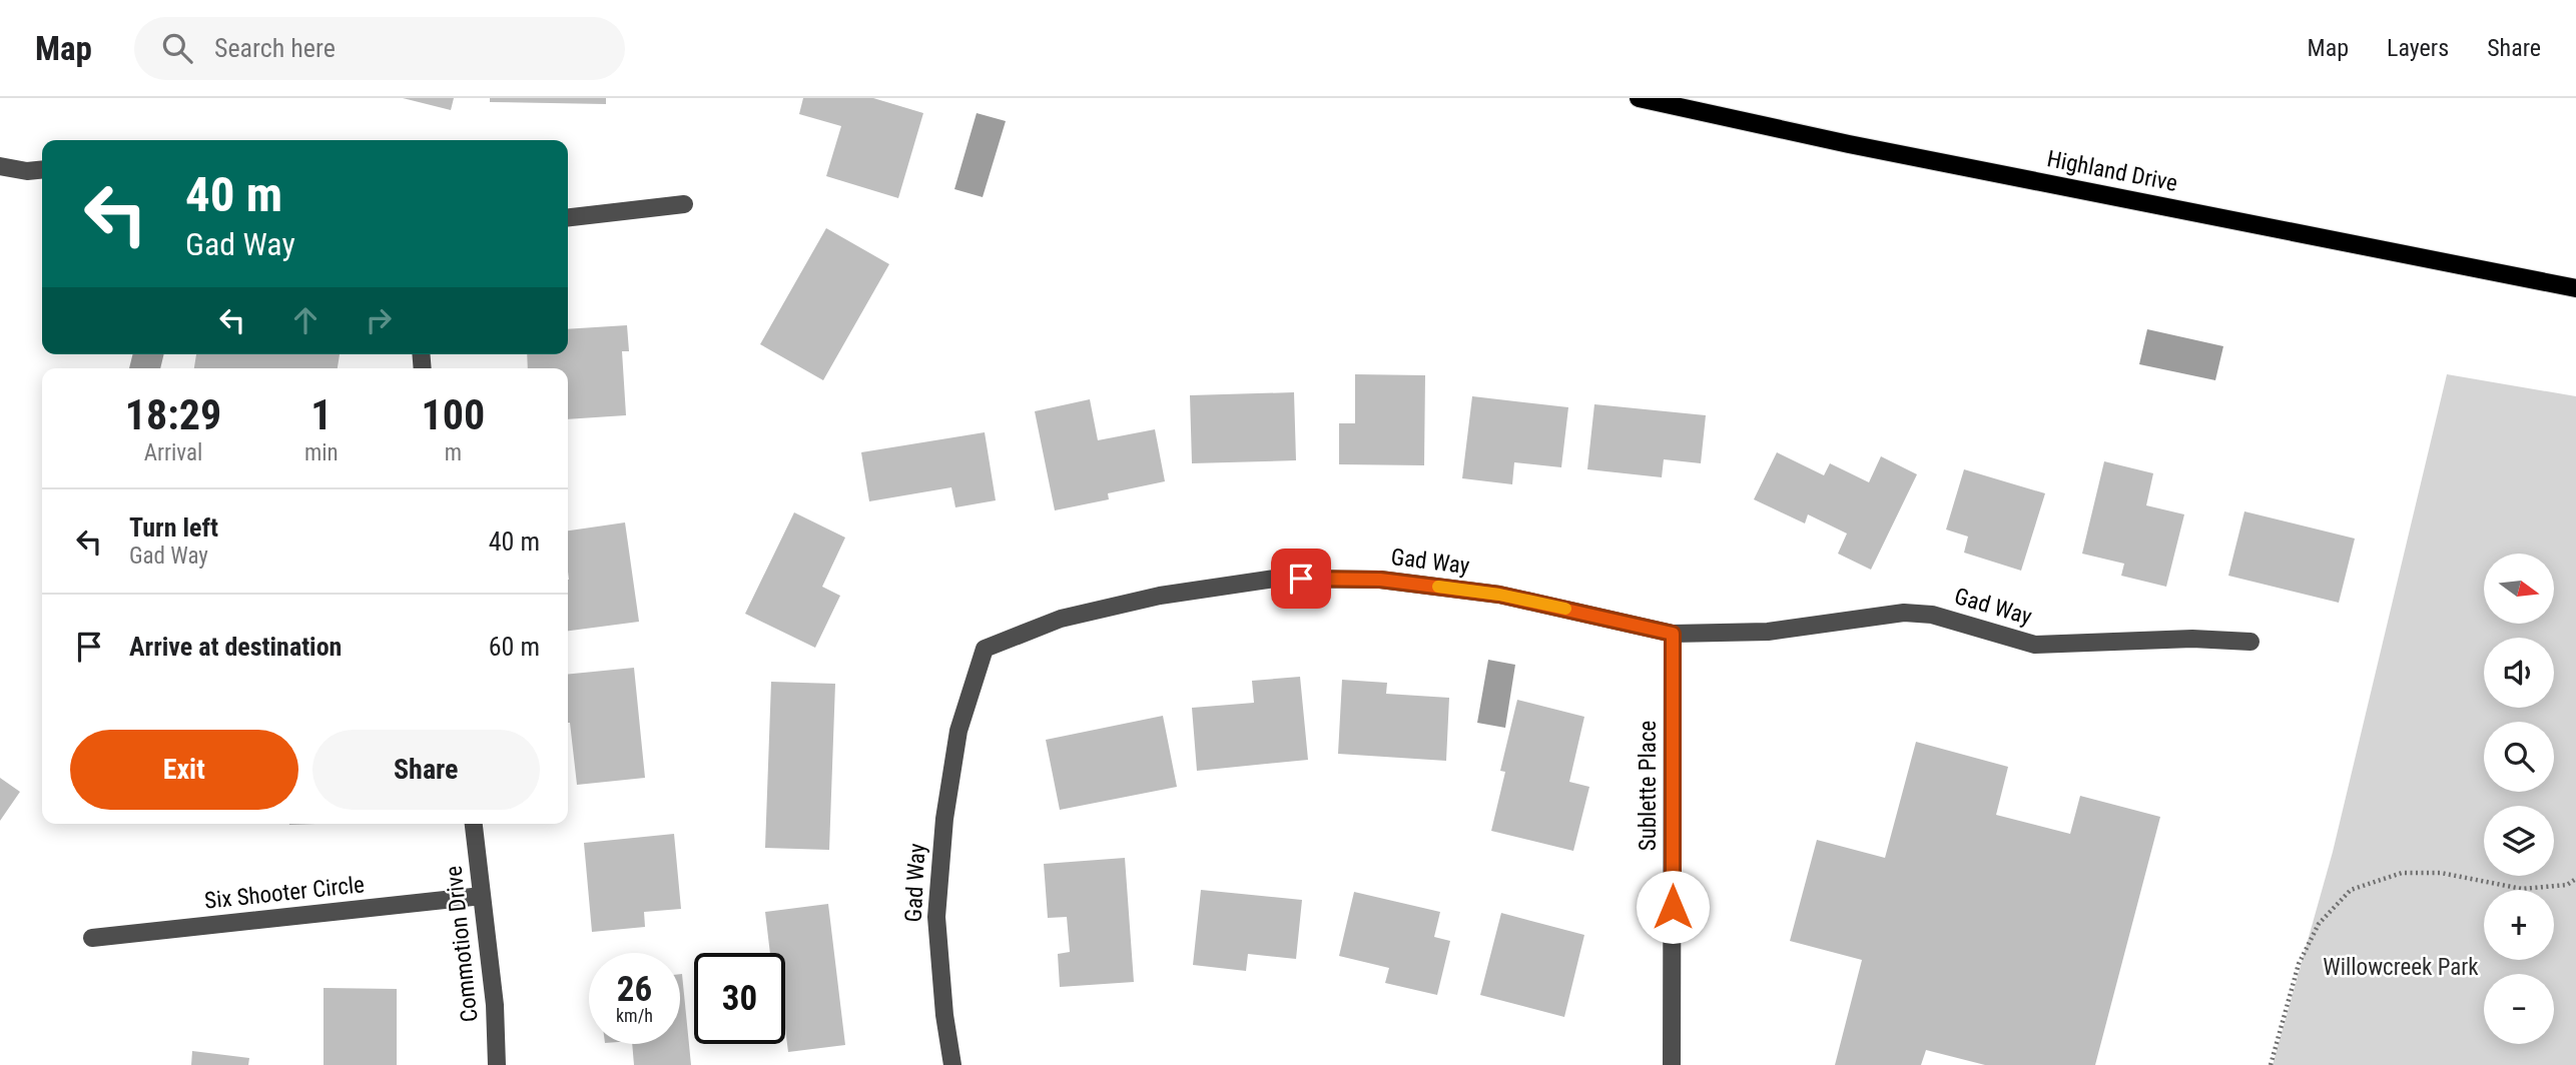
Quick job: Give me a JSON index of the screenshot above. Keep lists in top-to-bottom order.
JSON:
{
  "streets": {
    "main road": ["Highland Drive"],
    "street": [
      "Gad Way",
      "Sublette Place",
      "Six Shooter Circle",
      "Commotion Drive"
    ]
  },
  "crossings": [
    ["Gad Way", "Sublette Place"],
    ["Six Shooter Circle", "Commotion Drive"]
  ],
  "parks": ["Willowcreek Park"],
  "north": "right",
  "page": {
    "header": "Map",
    "search": "Search here",
    "nav": ["Map", "Layers", "Share"],
    "turn": ["40 m", "Gad Way"],
    "eta": [
      "18:29",
      "Arrival",
      "1",
      "min",
      "100",
      "m"
    ],
    "list": [
      {
        "name": "Turn left",
        "note": "Gad Way",
        "value": "40 m"
      },
      {
        "name": "Arrive at destination",
        "value": "60 m"
      }
    ],
    "map_buttons": ["+", "−"],
    "buttons": ["Exit", "Share"],
    "speed": "26 km/h",
    "limit": "30"
  }
}
